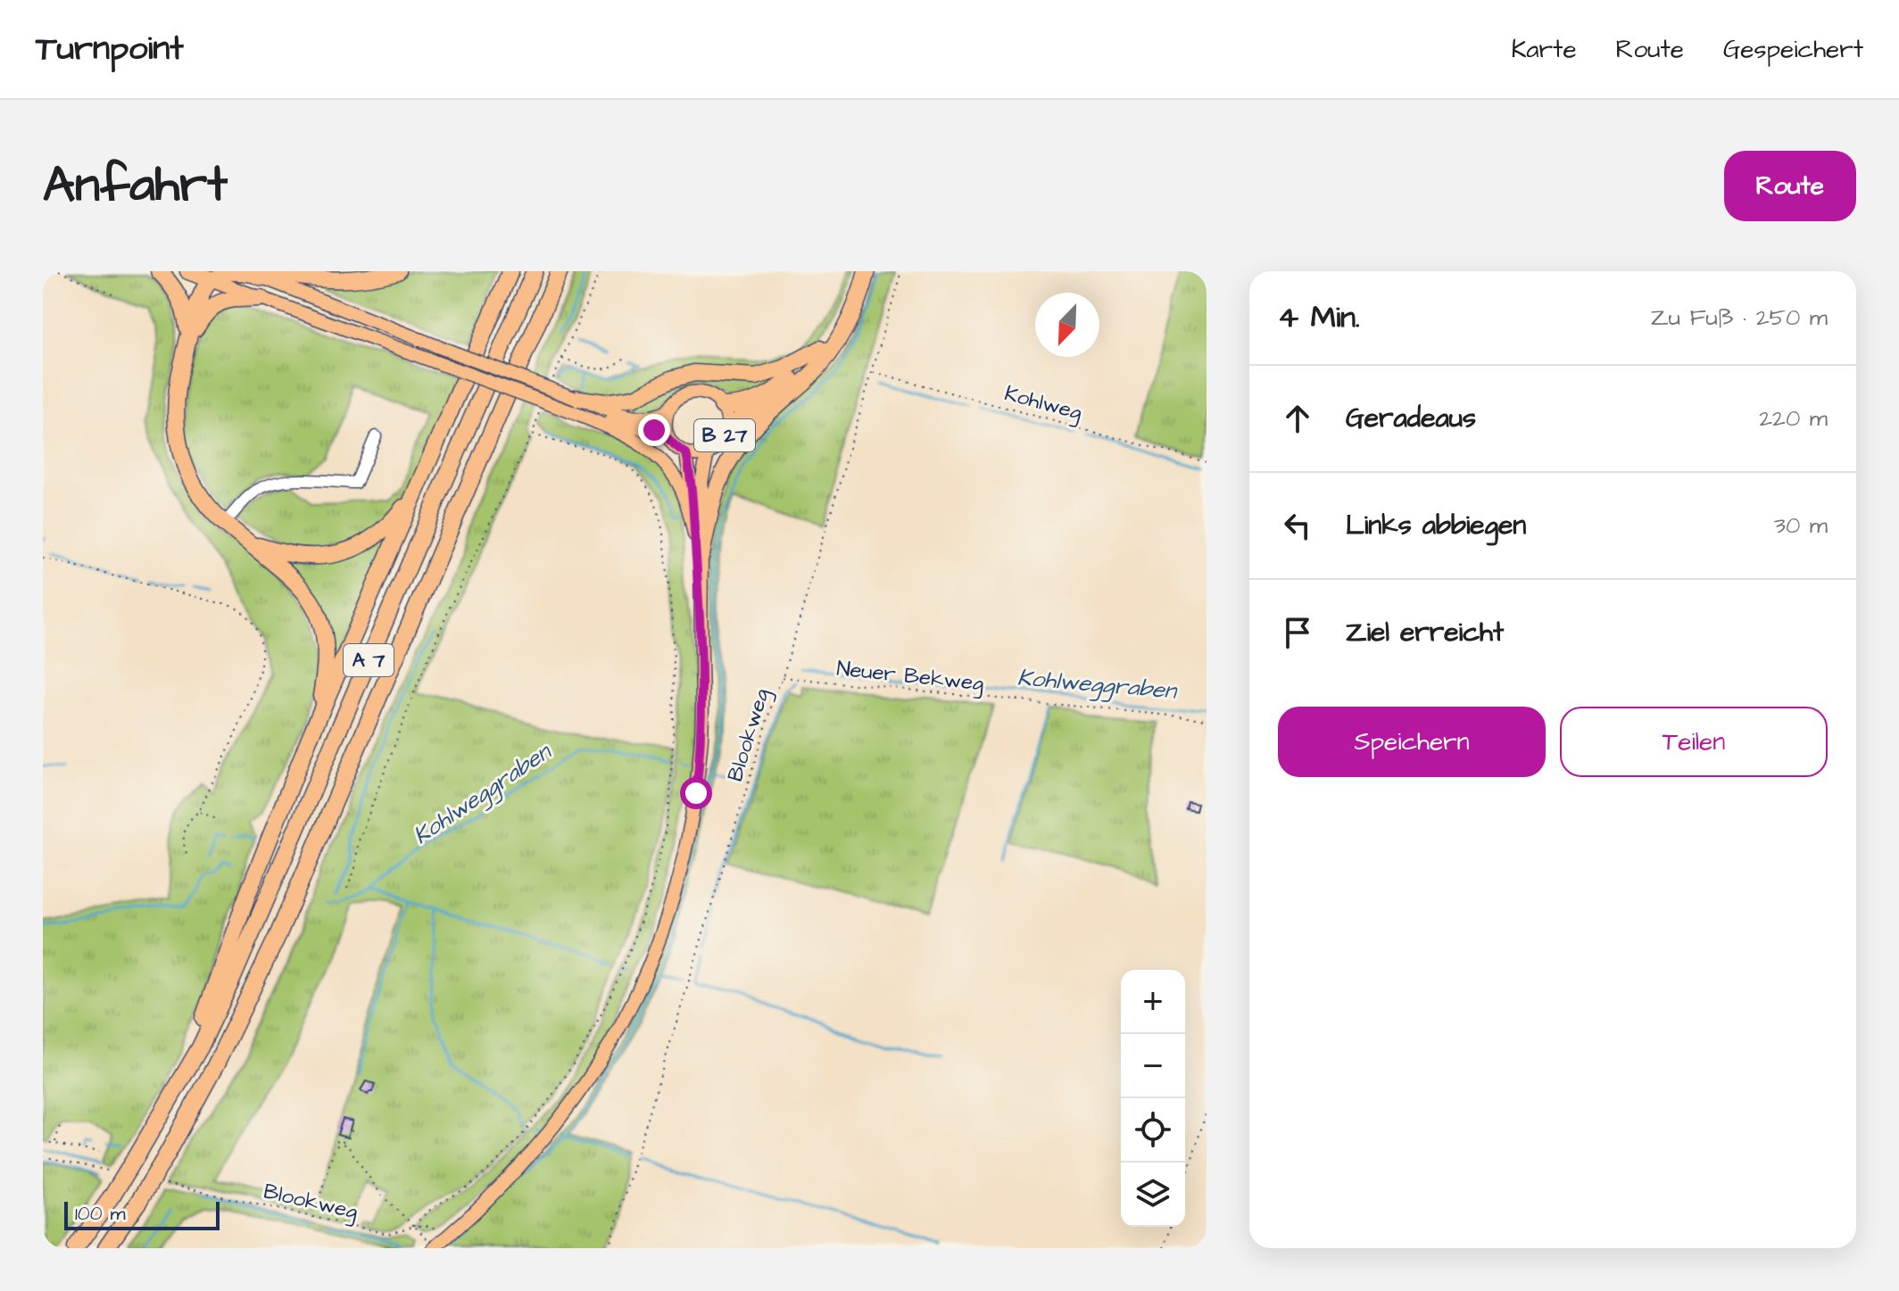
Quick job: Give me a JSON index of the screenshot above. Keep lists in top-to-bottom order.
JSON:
{
  "streets": {
    "highway": ["B 27", "A 7"],
    "path": ["Kohlweg", "Neuer Bekweg", "Blookweg"]
  },
  "crossings": [
    ["Kohlweg", "Blookweg"],
    ["Neuer Bekweg", "Blookweg"]
  ],
  "water": ["Kohlweggraben"],
  "scale_bar": "100 m",
  "north": "bottom left",
  "page": {
    "header": "Turnpoint",
    "nav": ["Karte", "Route", "Gespeichert"],
    "title": "Anfahrt",
    "buttons": [
      "Route",
      ["Speichern", "Teilen"]
    ],
    "heading": ["4 Min.", "Zu Fuß · 250 m"],
    "list": [
      ["Geradeaus", "220 m"],
      ["Links abbiegen", "30 m"],
      "Ziel erreicht"
    ],
    "map_buttons": ["+", "−"],
    "scale": "100 m"
  }
}
